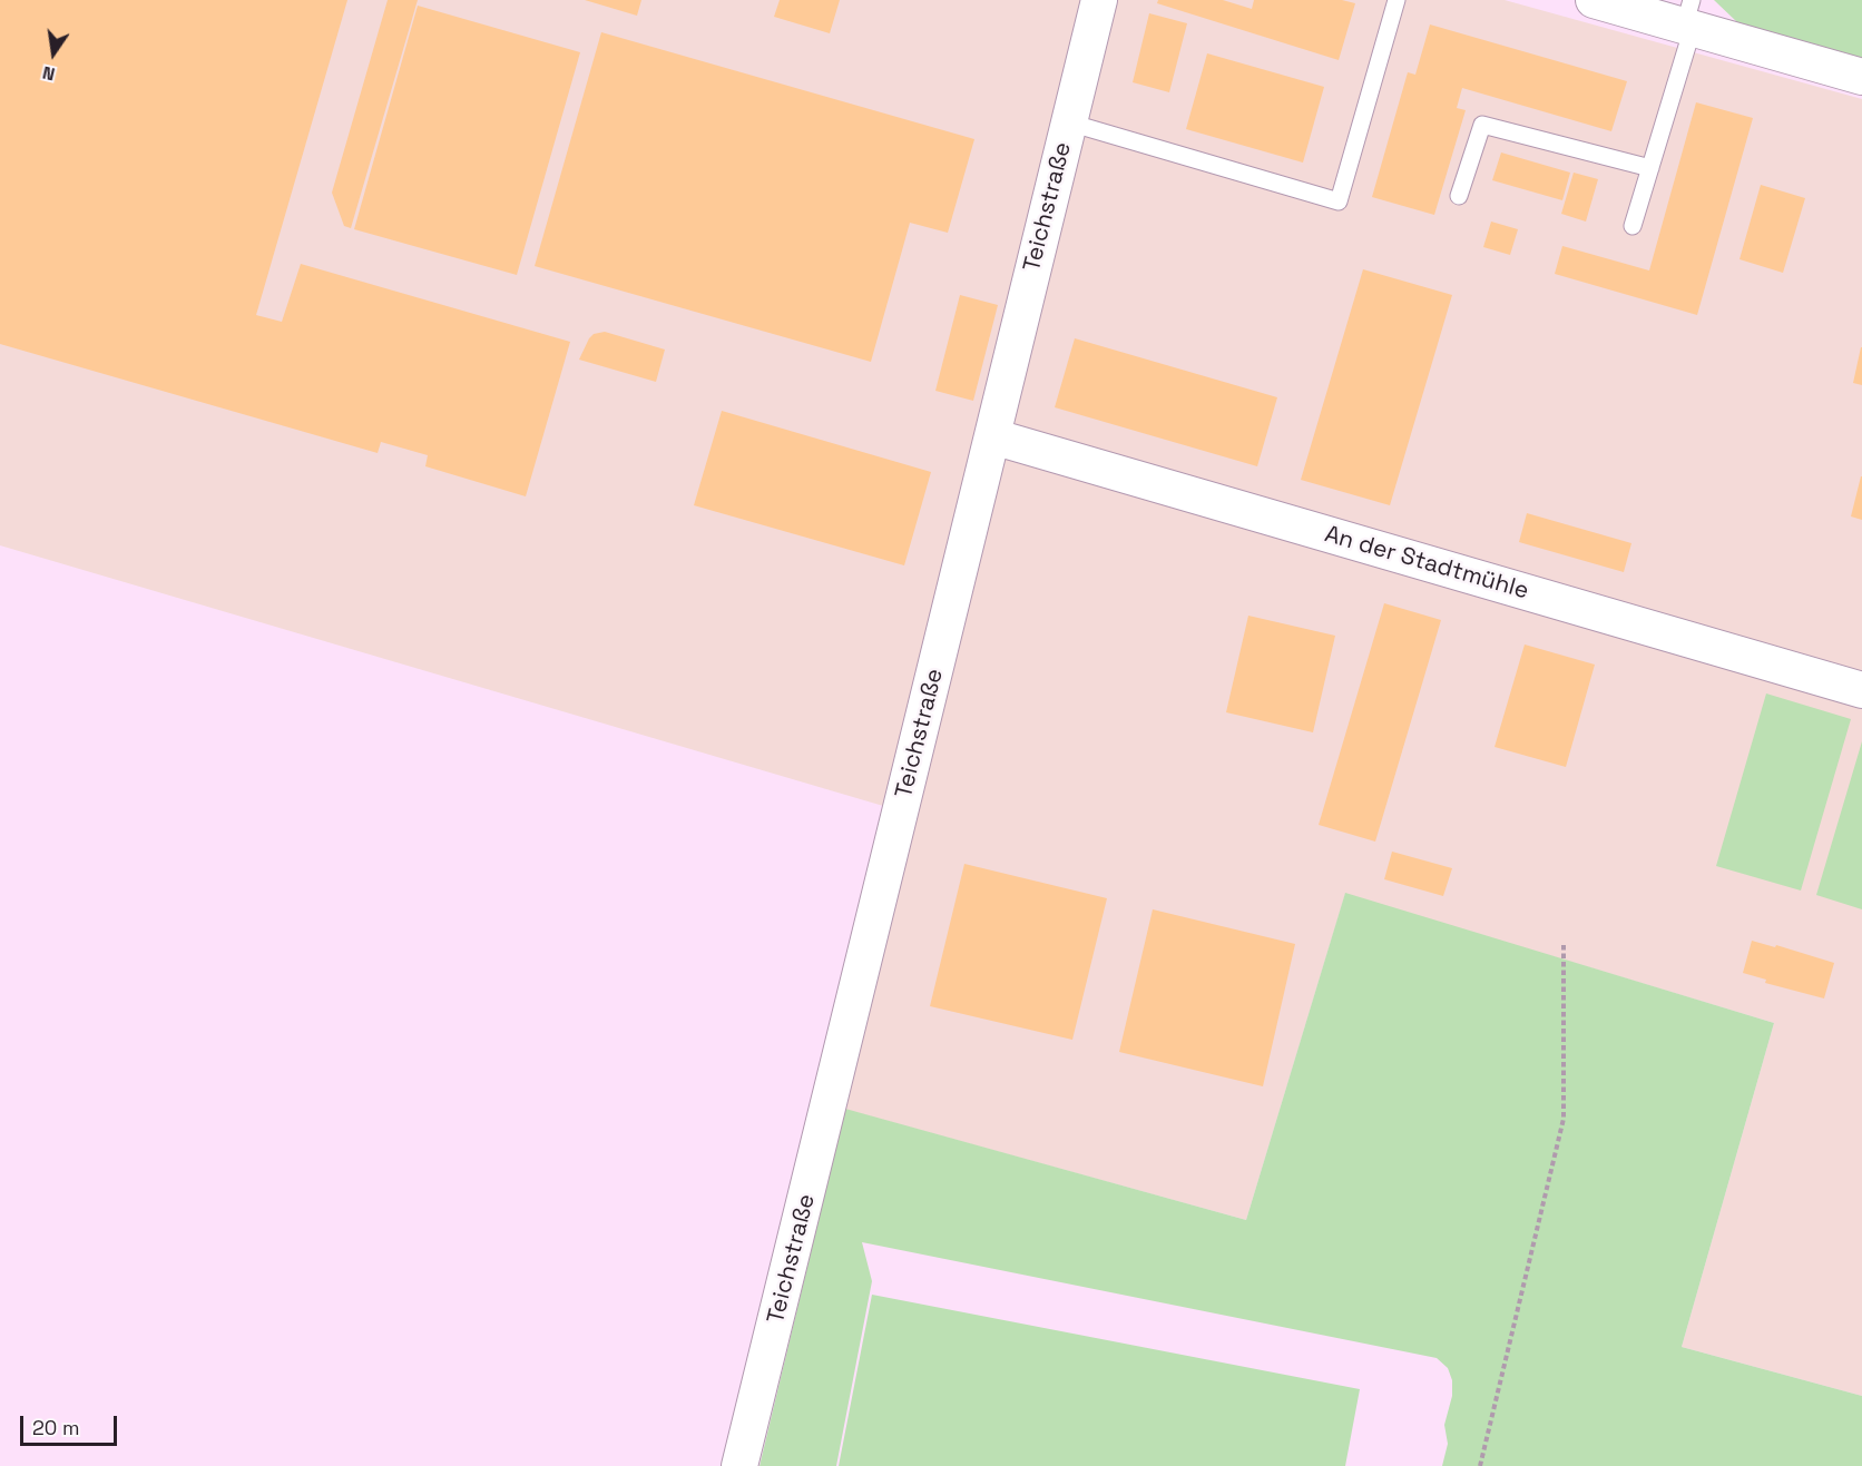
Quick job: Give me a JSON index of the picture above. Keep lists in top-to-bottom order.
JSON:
{
  "streets": {
    "street": ["Teichstraße", "An der Stadtmühle"]
  },
  "crossings": [
    ["Teichstraße", "An der Stadtmühle"]
  ],
  "scale_bar": "20 m",
  "north": "bottom"
}
